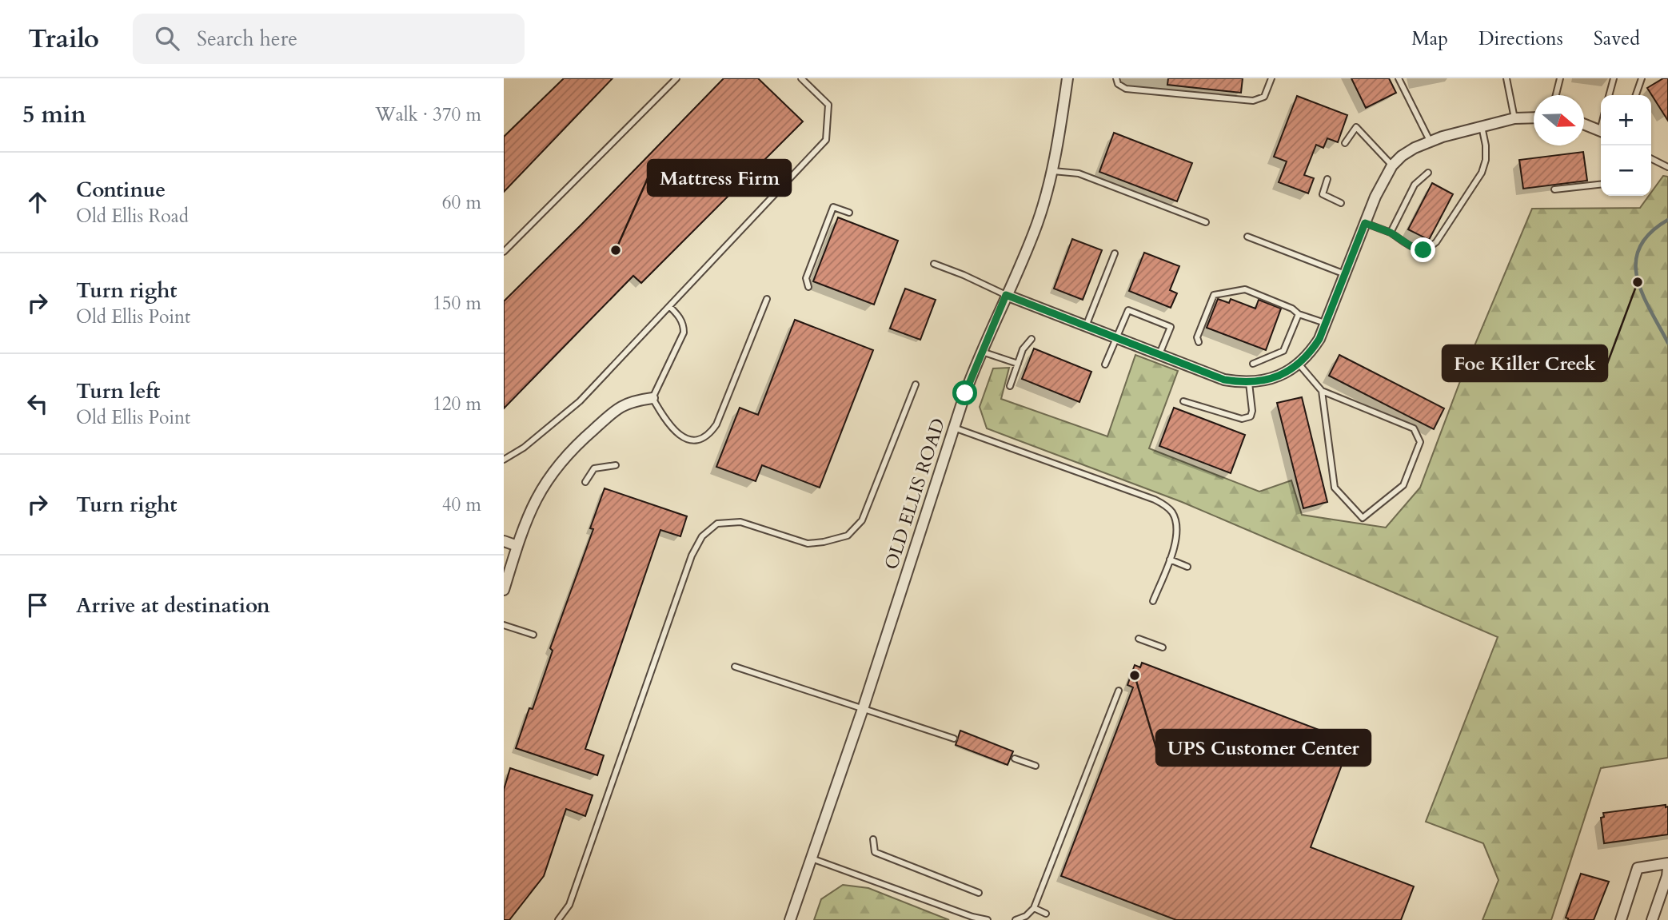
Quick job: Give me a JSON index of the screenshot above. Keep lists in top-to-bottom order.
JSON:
{
  "streets": {
    "street": ["OLD ELLIS ROAD"]
  },
  "places": ["Mattress Firm", "Foe Killer Creek", "UPS Customer Center"],
  "north": "right",
  "page": {
    "header": "Trailo",
    "search": "Search here",
    "nav": ["Map", "Directions", "Saved"],
    "heading": ["5 min", "Walk · 370 m"],
    "map_buttons": ["+", "−"],
    "list": [
      ["Continue", "Old Ellis Road", "60 m"],
      ["Turn right", "Old Ellis Point", "150 m"],
      ["Turn left", "Old Ellis Point", "120 m"],
      ["Turn right", "40 m"],
      "Arrive at destination"
    ]
  }
}
